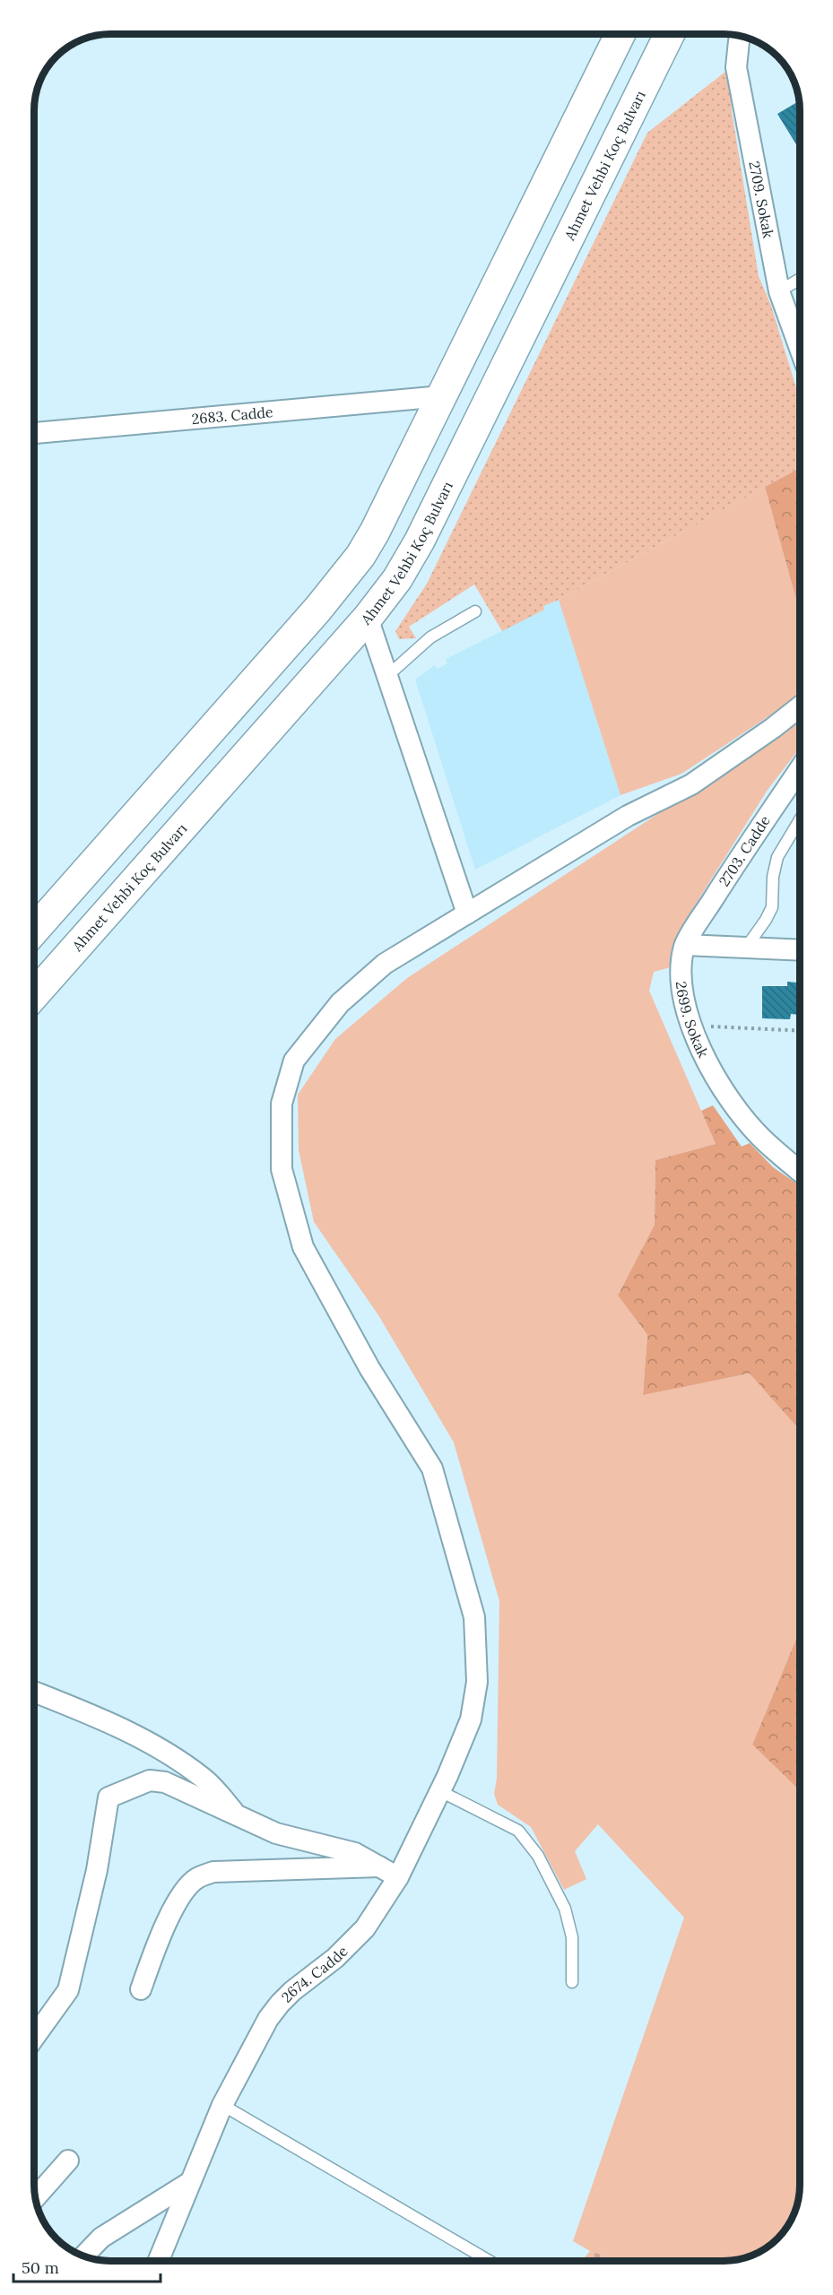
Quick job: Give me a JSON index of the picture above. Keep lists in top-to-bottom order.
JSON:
{
  "streets": {
    "main road": ["Ahmet Vehbi Koç Bulvarı"],
    "street": [
      "2709. Sokak",
      "2683. Cadde",
      "2703. Cadde",
      "2699. Sokak",
      "2674. Cadde"
    ]
  },
  "crossings": [
    ["2703. Cadde", "2699. Sokak"]
  ],
  "scale_bar": "50 m"
}
